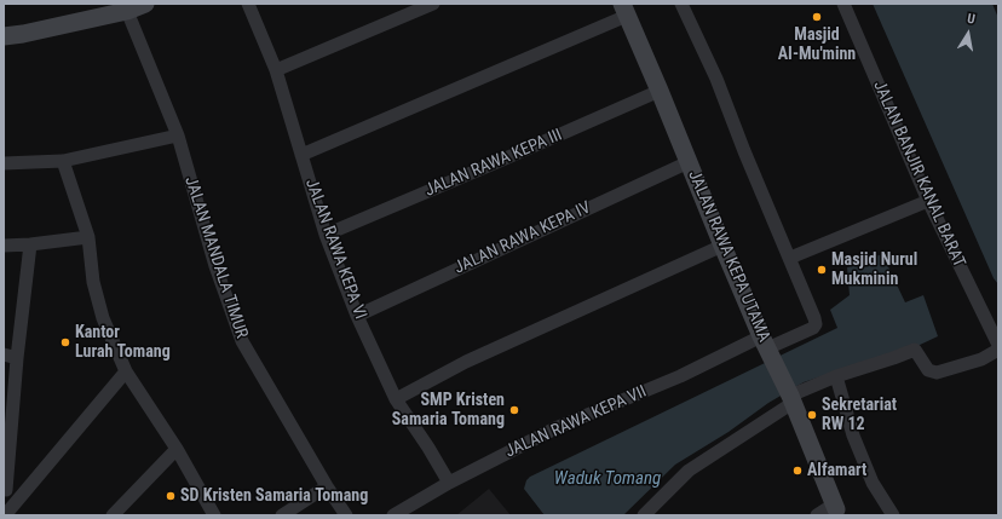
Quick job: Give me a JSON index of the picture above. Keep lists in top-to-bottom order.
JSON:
{
  "streets": {
    "street": [
      "JALAN RAWA KEPA III",
      "JALAN BANJIR KANAL BARAT",
      "JALAN RAWA KEPA IV",
      "JALAN RAWA KEPA VI",
      "JALAN RAWA KEPA UTAMA",
      "JALAN MANDALA TIMUR",
      "JALAN RAWA KEPA VII"
    ]
  },
  "crossings": [
    ["JALAN RAWA KEPA III", "JALAN RAWA KEPA VI"],
    ["JALAN RAWA KEPA III", "JALAN RAWA KEPA UTAMA"],
    ["JALAN RAWA KEPA IV", "JALAN RAWA KEPA VI"],
    ["JALAN RAWA KEPA IV", "JALAN RAWA KEPA UTAMA"],
    ["JALAN RAWA KEPA VI", "JALAN RAWA KEPA VII"],
    ["JALAN RAWA KEPA UTAMA", "JALAN RAWA KEPA VII"]
  ],
  "water": ["Waduk Tomang"],
  "places": [
    "Masjid AI-Mu'minn",
    "Masjid Nurul Mukminin",
    "Kantor Lurah Tomang",
    "SMP Kristen Samaria Tomang",
    "Sekretariat RW 12",
    "Alfamart",
    "SD Kristen Samaria Tomang"
  ],
  "north": "top"
}
